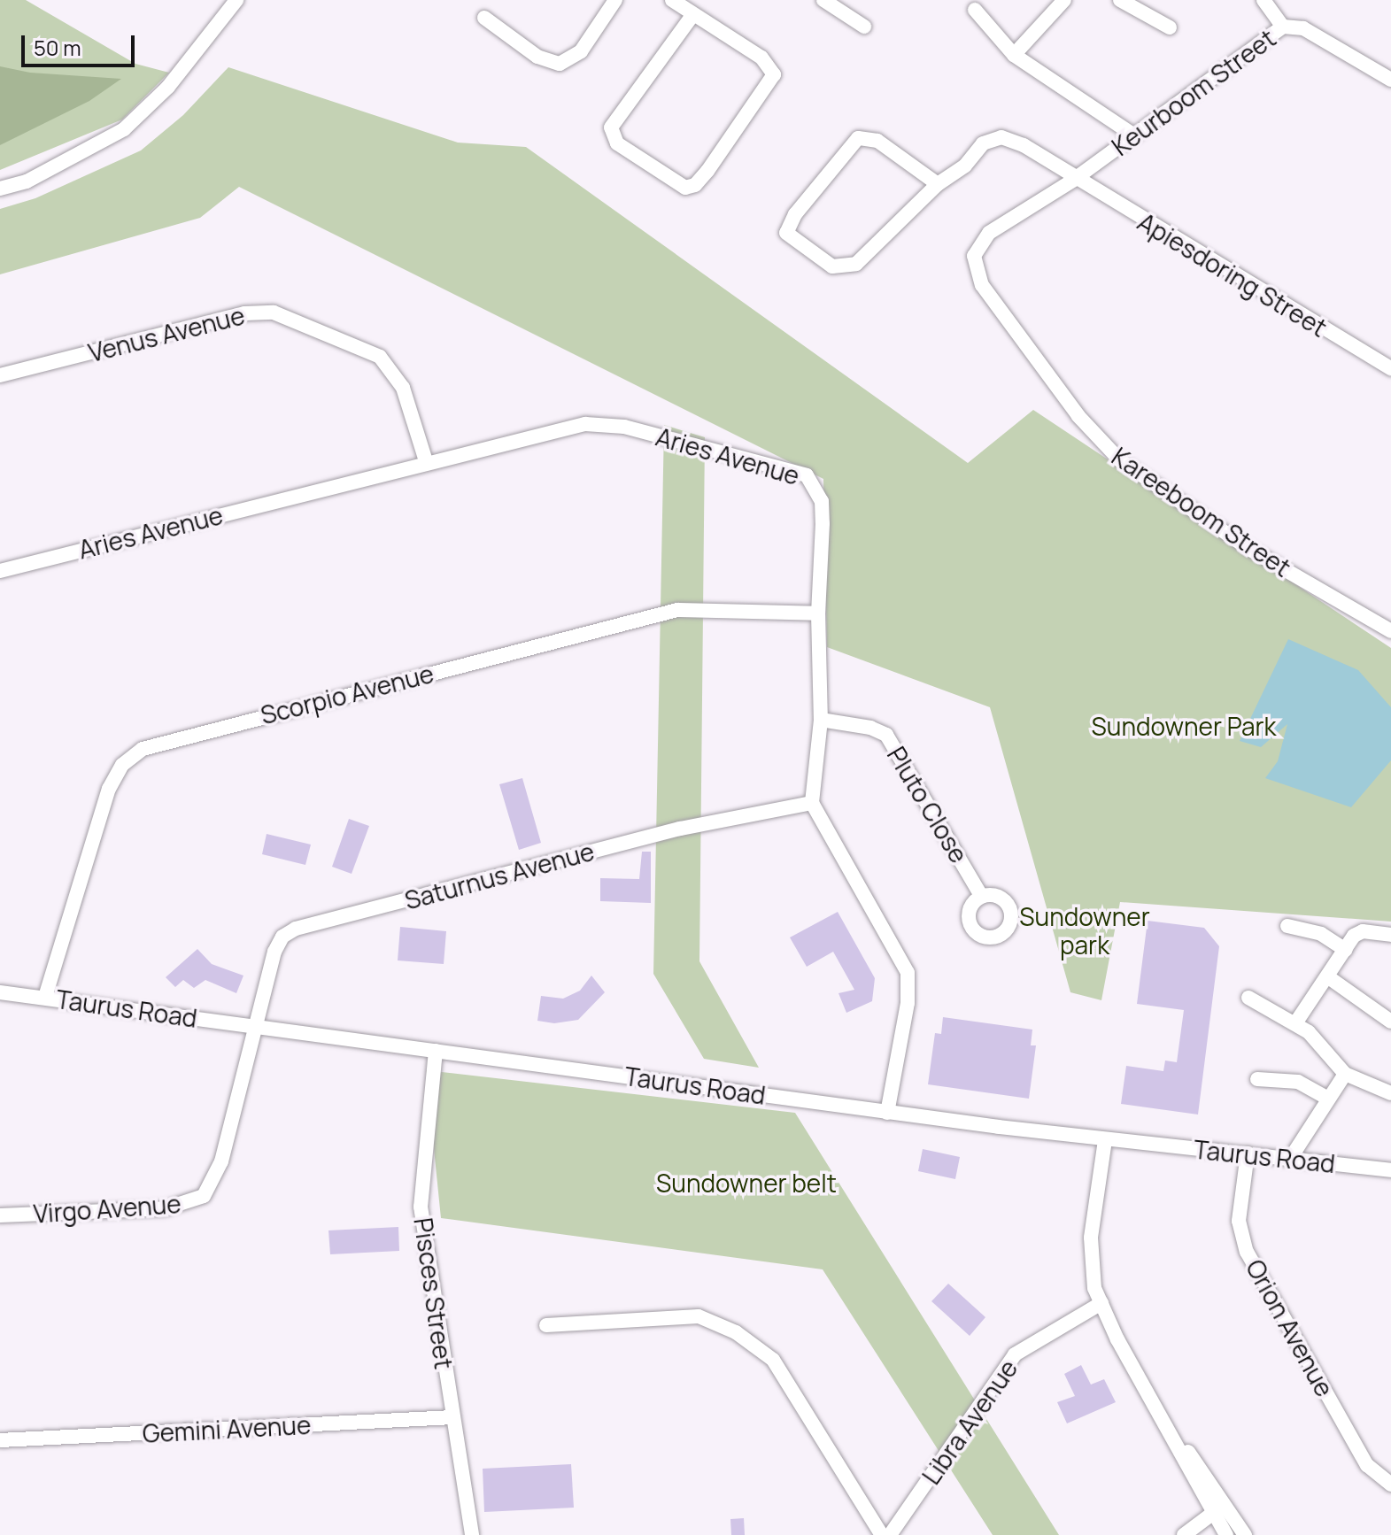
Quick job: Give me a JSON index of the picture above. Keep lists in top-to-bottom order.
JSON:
{
  "streets": {
    "street": [
      "Keurboom Street",
      "Apiesdoring Street",
      "Venus Avenue",
      "Aries Avenue",
      "Kareeboom Street",
      "Scorpio Avenue",
      "Pluto Close",
      "Saturnus Avenue",
      "Taurus Road",
      "Virgo Avenue",
      "Pisces Street",
      "Orion Avenue",
      "Libra Avenue",
      "Gemini Avenue"
    ]
  },
  "crossings": [
    ["Keurboom Street", "Apiesdoring Street"],
    ["Keurboom Street", "Kareeboom Street"],
    ["Apiesdoring Street", "Kareeboom Street"],
    ["Venus Avenue", "Aries Avenue"],
    ["Aries Avenue", "Scorpio Avenue"],
    ["Aries Avenue", "Pluto Close"],
    ["Aries Avenue", "Saturnus Avenue"],
    ["Scorpio Avenue", "Taurus Road"],
    ["Saturnus Avenue", "Taurus Road"],
    ["Saturnus Avenue", "Virgo Avenue"],
    ["Taurus Road", "Virgo Avenue"],
    ["Taurus Road", "Pisces Street"],
    ["Taurus Road", "Orion Avenue"],
    ["Pisces Street", "Gemini Avenue"]
  ],
  "parks": ["Sundowner Park", "Sundowner park", "Sundowner belt"],
  "scale_bar": "50 m"
}
